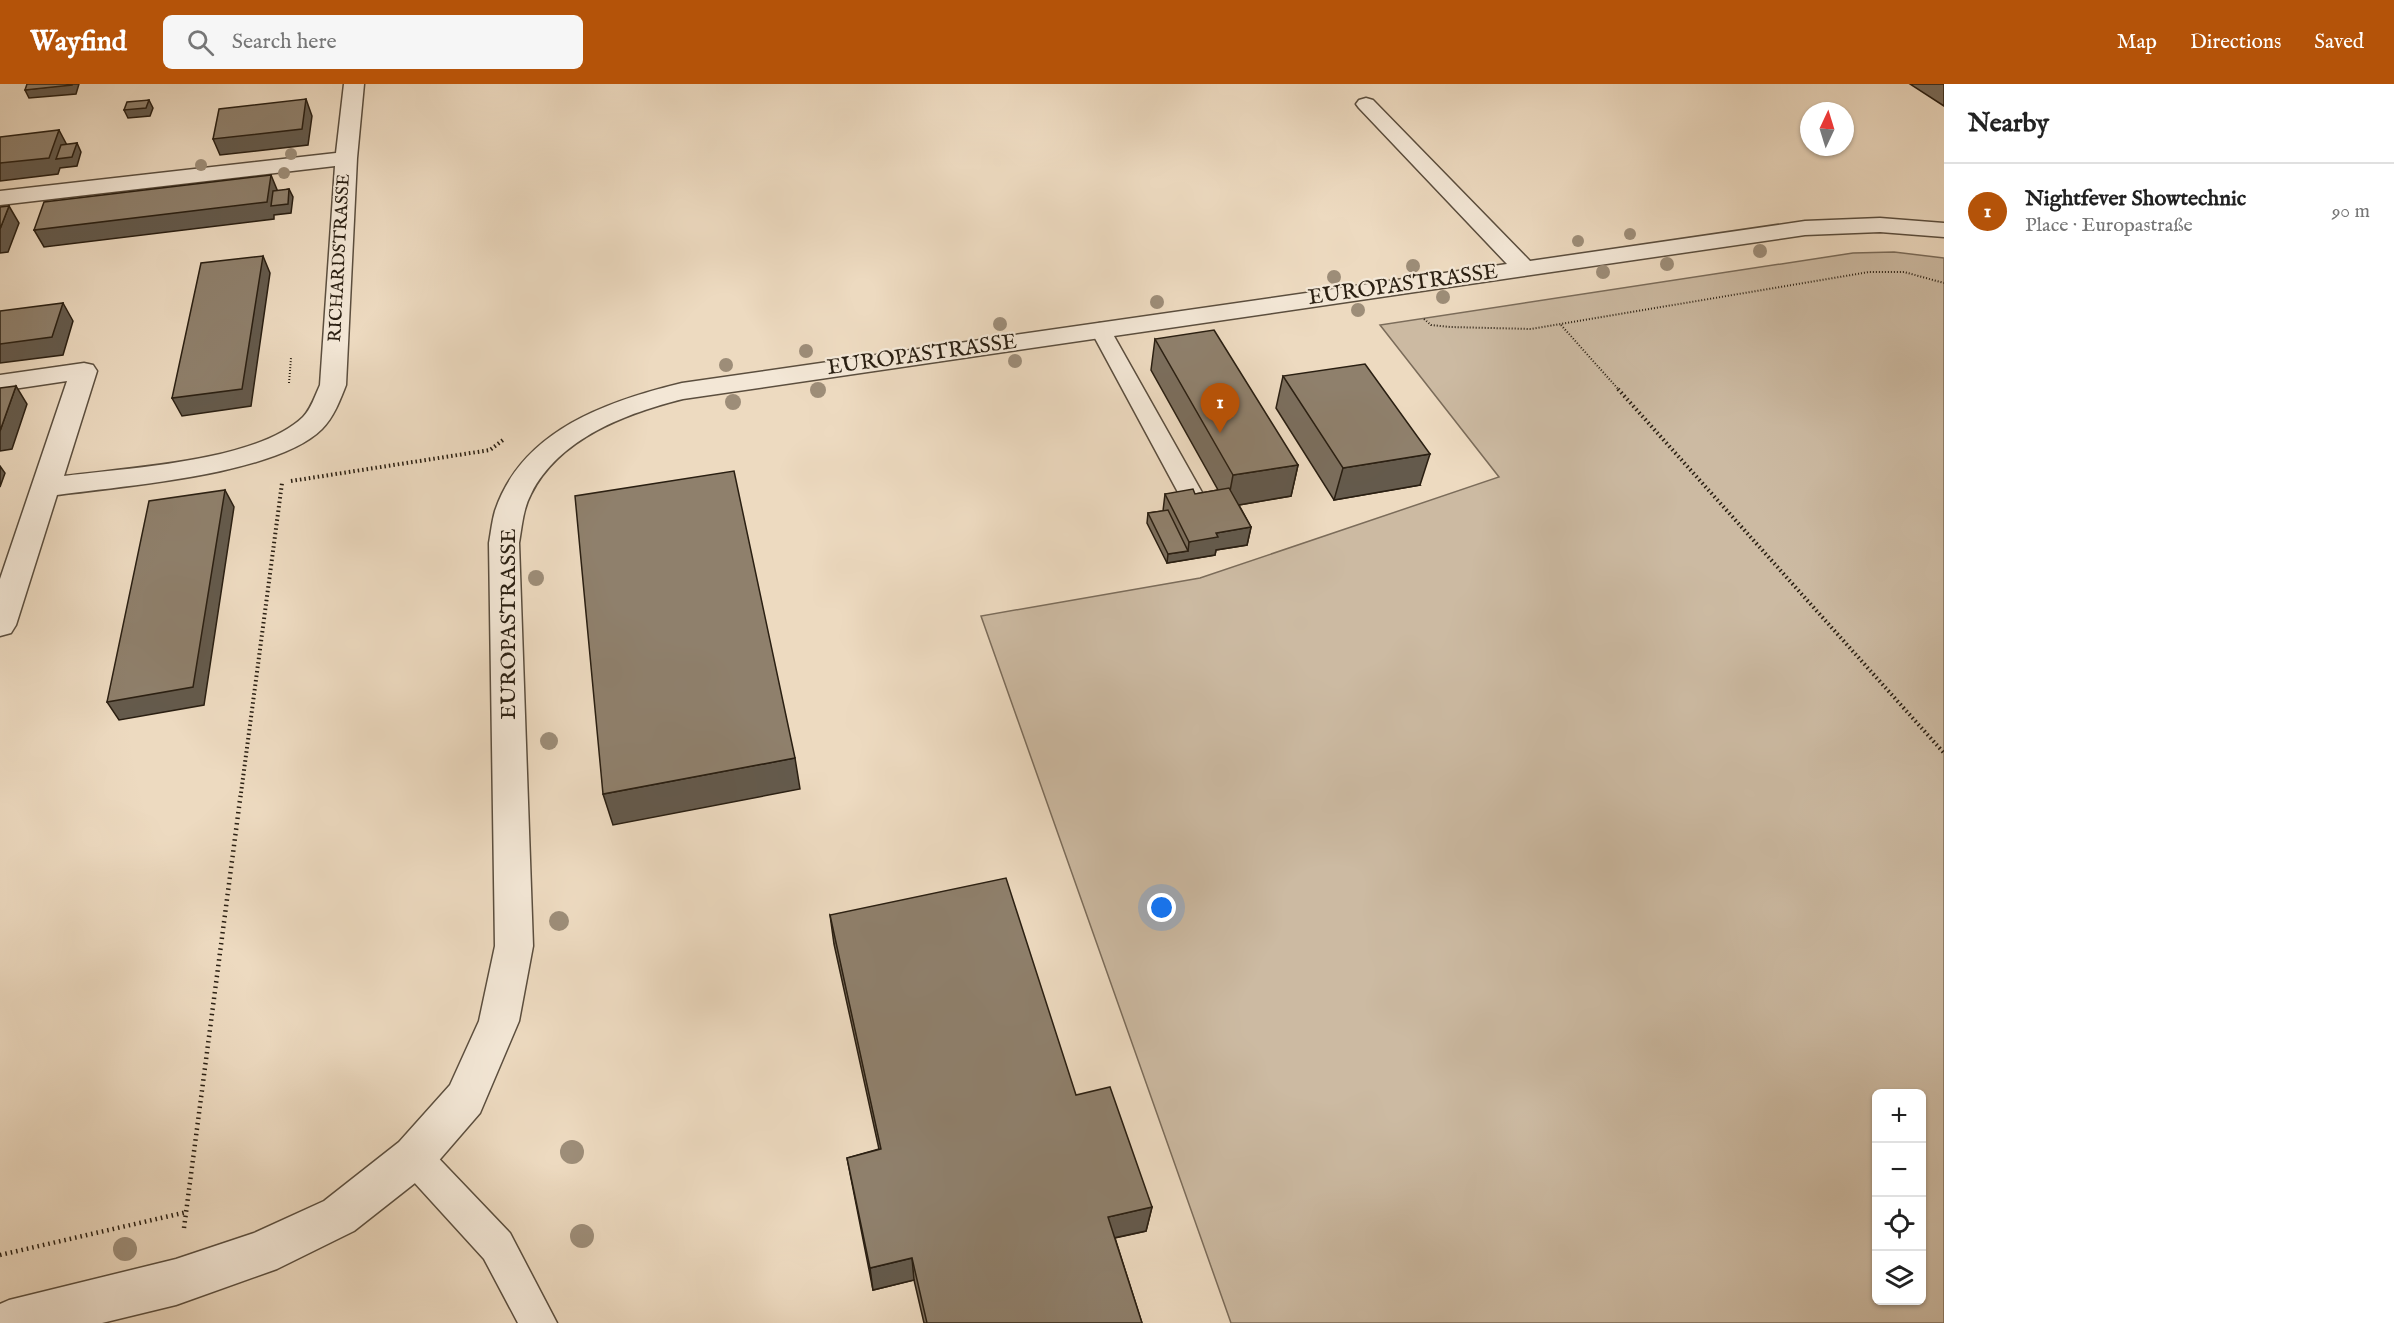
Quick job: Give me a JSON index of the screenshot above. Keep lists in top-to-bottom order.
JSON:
{
  "streets": {
    "street": ["RICHARDSTRASSE", "EUROPASTRASSE"]
  },
  "north": "top",
  "page": {
    "header": "Wayfind",
    "search": "Search here",
    "nav": ["Map", "Directions", "Saved"],
    "heading": "Nearby",
    "list": [
      {
        "mark": "1",
        "name": "Nightfever Showtechnic",
        "note": "Place · Europastraße",
        "value": "90 m"
      }
    ],
    "pins": "1",
    "map_buttons": ["+", "−"]
  }
}
